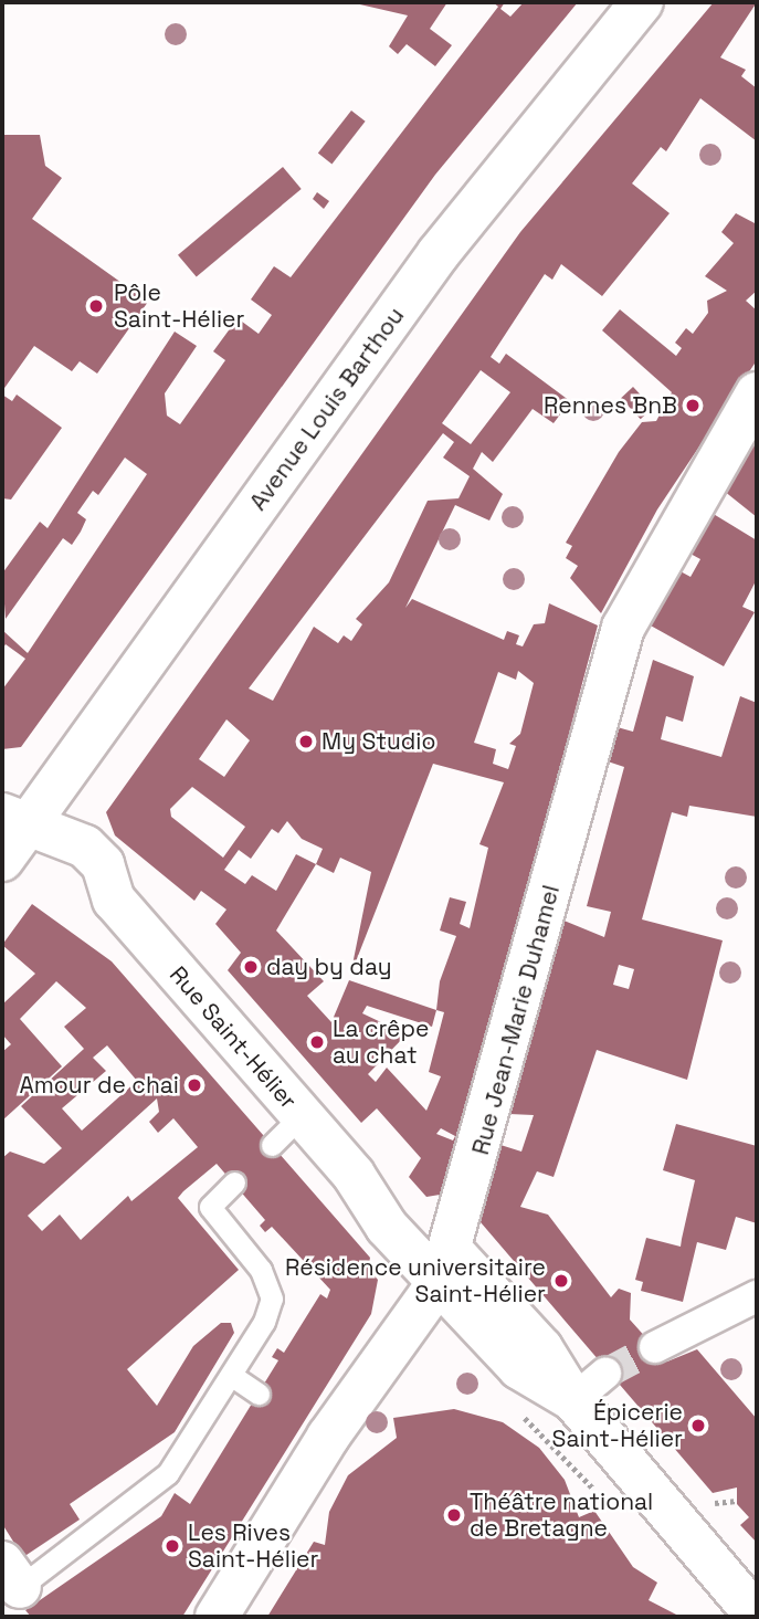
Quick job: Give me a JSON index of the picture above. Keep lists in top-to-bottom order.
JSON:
{
  "streets": {
    "street": ["Avenue Louis Barthou", "Rue Jean-Marie Duhamel", "Rue Saint-Hélier"]
  },
  "crossings": [
    ["Avenue Louis Barthou", "Rue Saint-Hélier"],
    ["Rue Jean-Marie Duhamel", "Rue Saint-Hélier"]
  ],
  "places": [
    "Pôle Saint-Hélier",
    "Rennes BnB",
    "My Studio",
    "day by day",
    "La crêpe au chat",
    "Amour de chai",
    "Résidence universitaire Saint-Hélier",
    "Épicerie Saint-Hélier",
    "Théâtre national de Bretagne",
    "Les Rives Saint-Hélier"
  ]
}
